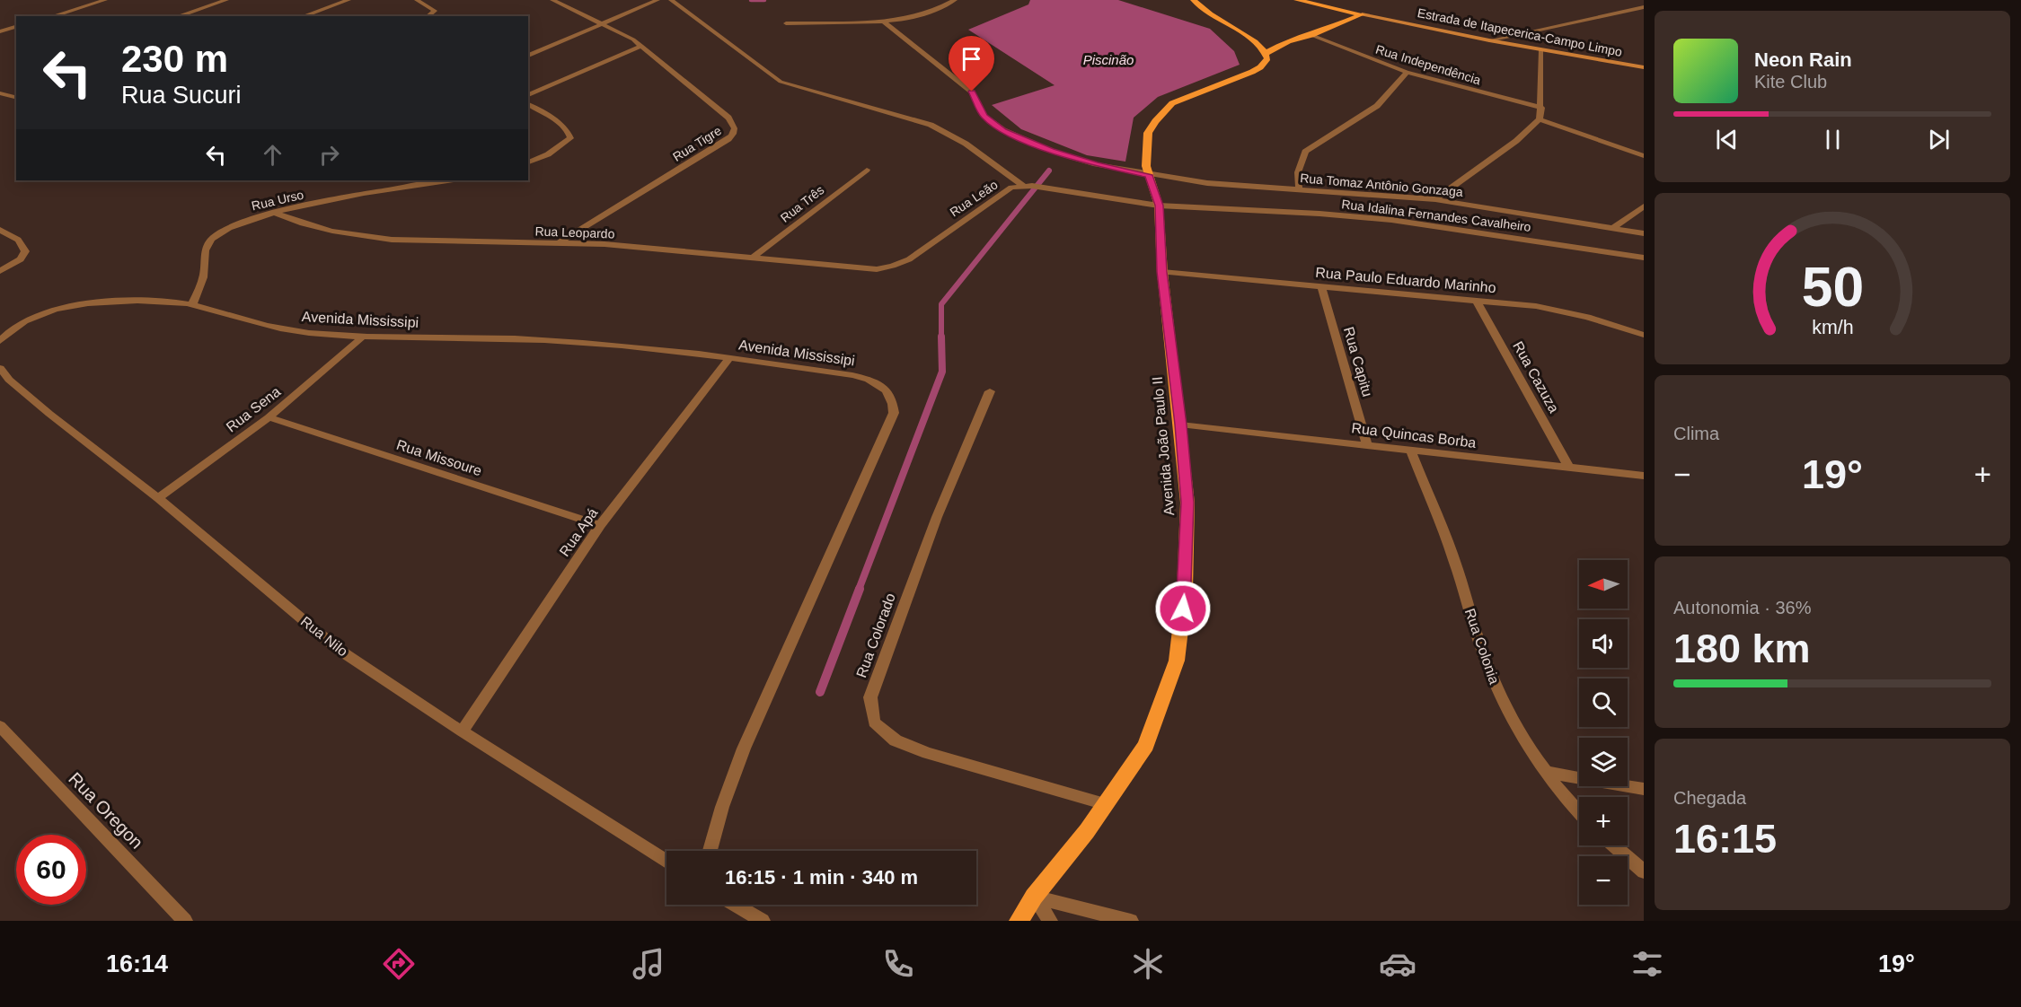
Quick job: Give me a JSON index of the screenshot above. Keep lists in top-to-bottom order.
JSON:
{
  "streets": {
    "main road": ["Estrada de Itapecerica-Campo Limpo", "Avenida João Paulo II"],
    "street": [
      "Rua Independência",
      "Rua Tigre",
      "Rua Tomaz Antônio Gonzaga",
      "Rua Leão",
      "Rua Urso",
      "Rua Três",
      "Rua Idalina Fernandes Cavalheiro",
      "Rua Leopardo",
      "Rua Paulo Eduardo Marinho",
      "Avenida Mississipi",
      "Rua Capitu",
      "Rua Cazuza",
      "Rua Sena",
      "Rua Quincas Borba",
      "Rua Missoure",
      "Rua Apá",
      "Rua Colorado",
      "Rua Nilo",
      "Rua Colonia",
      "Rua Oregon"
    ]
  },
  "crossings": [
    ["Rua Tigre", "Rua Leopardo"],
    ["Rua Tomaz Antônio Gonzaga", "Avenida João Paulo II"],
    ["Rua Leão", "Rua Idalina Fernandes Cavalheiro"],
    ["Rua Leão", "Rua Leopardo"],
    ["Rua Leão", "Avenida João Paulo II"],
    ["Rua Urso", "Rua Leopardo"],
    ["Rua Urso", "Avenida Mississipi"],
    ["Rua Três", "Rua Leopardo"],
    ["Rua Idalina Fernandes Cavalheiro", "Avenida João Paulo II"],
    ["Rua Paulo Eduardo Marinho", "Rua Capitu"],
    ["Rua Paulo Eduardo Marinho", "Rua Cazuza"],
    ["Rua Paulo Eduardo Marinho", "Avenida João Paulo II"],
    ["Avenida Mississipi", "Rua Sena"],
    ["Avenida Mississipi", "Rua Apá"],
    ["Rua Capitu", "Rua Quincas Borba"],
    ["Rua Cazuza", "Rua Quincas Borba"],
    ["Rua Sena", "Rua Missoure"],
    ["Rua Sena", "Rua Nilo"],
    ["Rua Quincas Borba", "Avenida João Paulo II"],
    ["Rua Quincas Borba", "Rua Colonia"],
    ["Avenida João Paulo II", "Rua Colorado"],
    ["Rua Missoure", "Rua Apá"],
    ["Rua Apá", "Rua Nilo"]
  ],
  "water": ["Piscinão"],
  "north": "left",
  "page": {
    "turn": ["230 m", "Rua Sucuri"],
    "song": ["Neon Rain", "Kite Club"],
    "tile": [
      "Clima",
      ["Autonomia · 36%", "180 km"],
      ["Chegada", "16:15"]
    ],
    "heat": ["−", "19°", "+"],
    "map_buttons": ["+", "−"],
    "limit": "60",
    "trip": "16:15 · 1 min · 340 m",
    "tabs": ["16:14", "19°"],
    "gauge": ["50", "km/h"]
  }
}
